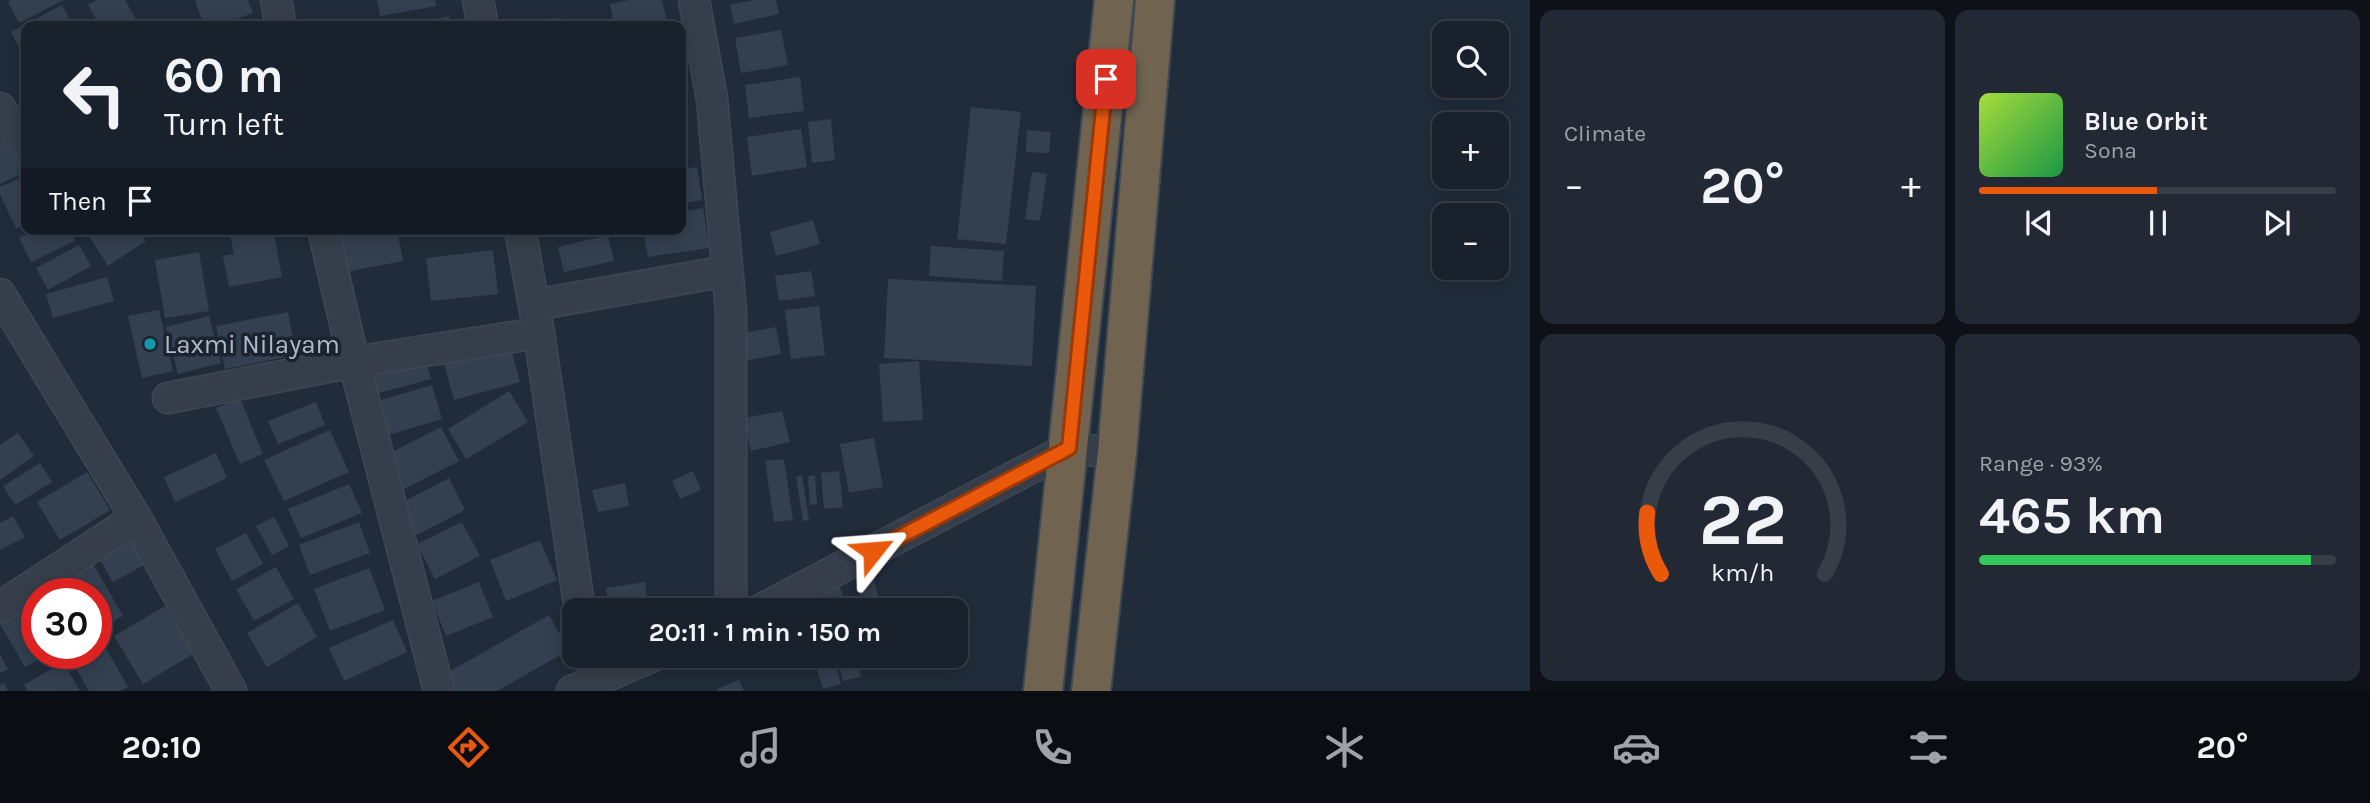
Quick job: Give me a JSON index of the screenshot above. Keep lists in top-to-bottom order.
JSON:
{
  "places": ["Laxmi Nilayam"],
  "page": {
    "tile": [
      "Climate",
      ["Range · 93%", "465 km"]
    ],
    "map_buttons": ["+", "−"],
    "turn": ["60 m", "Turn left"],
    "song": ["Blue Orbit", "Sona"],
    "heat": ["−", "20°", "+"],
    "then": "Then",
    "limit": "30",
    "trip": "20:11 · 1 min · 150 m",
    "tabs": ["20:10", "20°"],
    "gauge": ["22", "km/h"]
  }
}
